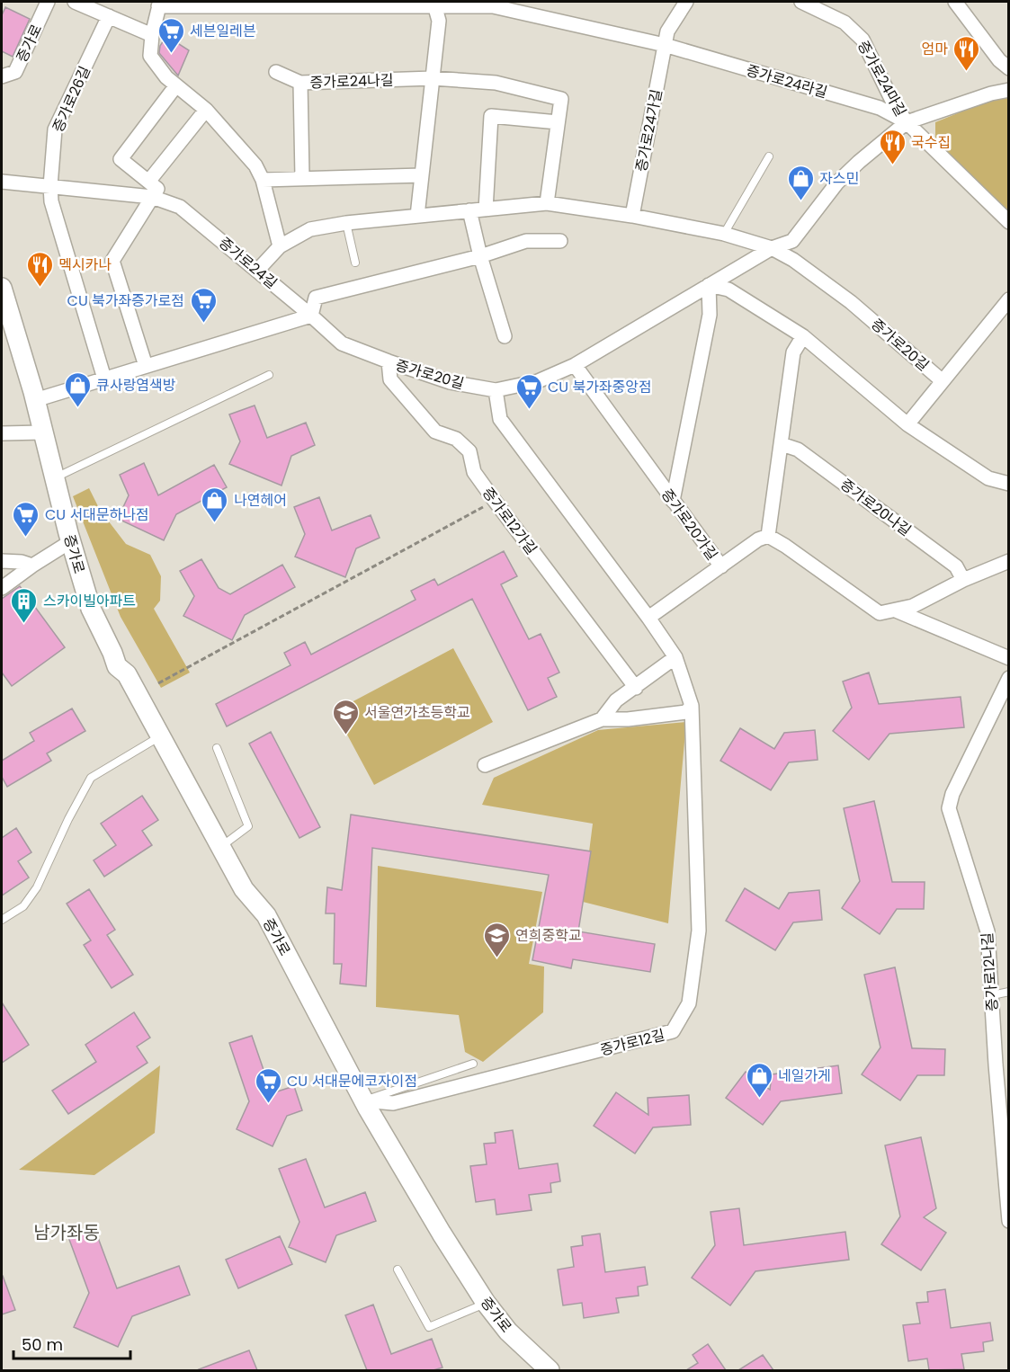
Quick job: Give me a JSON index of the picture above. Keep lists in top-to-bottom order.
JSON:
{
  "streets": {
    "main road": ["증가로"],
    "street": [
      "증가로24마길",
      "증가로24나길",
      "증가로24라길",
      "증가로26길",
      "증가로24가길",
      "증가로24길",
      "증가로20길",
      "증가로20나길",
      "증가로12가길",
      "증가로20가길",
      "증가로12나길",
      "증가로12길"
    ]
  },
  "crossings": [
    ["증가로", "증가로12길"],
    ["증가로24마길", "증가로24라길"],
    ["증가로24마길", "증가로20길"],
    ["증가로24라길", "증가로24가길"],
    ["증가로24라길", "증가로20길"],
    ["증가로26길", "증가로24길"],
    ["증가로24길", "증가로20길"],
    ["증가로20길", "증가로12가길"],
    ["증가로20길", "증가로20가길"]
  ],
  "districts": ["남가좌동"],
  "places": {
    "supermarket": [
      "세븐일레븐",
      "CU 북가좌증가로점",
      "CU 북가좌중앙점",
      "CU 서대문하나점",
      "CU 서대문에코자이점"
    ],
    "restaurant": ["엄마", "국수집", "멕시카나"],
    "shop": [
      "자스민",
      "큐사랑염색방",
      "나연헤어",
      "네일가게"
    ],
    "building": ["스카이빌아파트"],
    "school or university": ["서울연가초등학교", "연희중학교"]
  },
  "scale_bar": "50 m"
}
